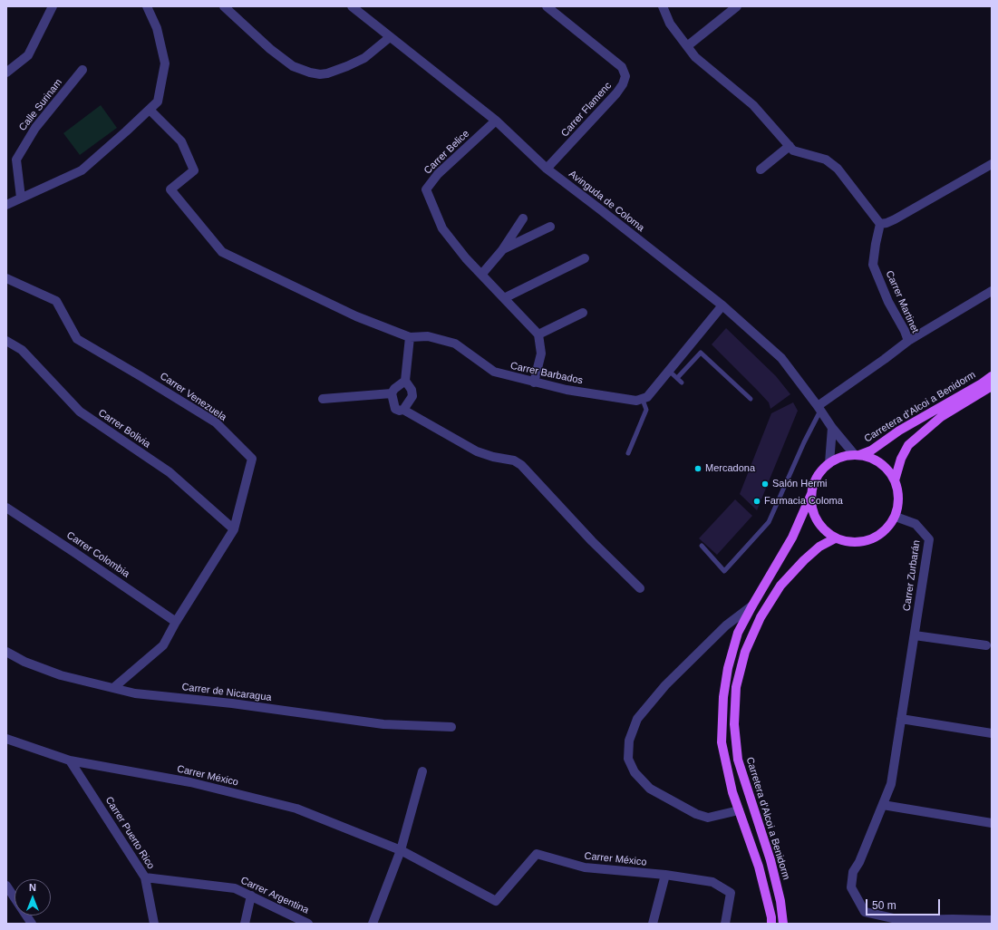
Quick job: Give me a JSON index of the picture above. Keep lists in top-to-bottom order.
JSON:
{
  "streets": {
    "main road": ["Carretera d'Alcoi a Benidorm"],
    "street": [
      "Calle Surinam",
      "Carrer Flamenc",
      "Carrer Belice",
      "Avinguda de Coloma",
      "Carrer Martinet",
      "Carrer Barbados",
      "Carrer Venezuela",
      "Carrer Bolivia",
      "Carrer Colombia",
      "Carrer Zurbarán",
      "Carrer de Nicaragua",
      "Carrer México",
      "Carrer Puerto Rico",
      "Carrer Argentina"
    ]
  },
  "crossings": [
    ["Carrer Flamenc", "Avinguda de Coloma"],
    ["Carrer Belice", "Avinguda de Coloma"],
    ["Avinguda de Coloma", "Carrer Martinet"],
    ["Avinguda de Coloma", "Carretera d'Alcoi a Benidorm"],
    ["Avinguda de Coloma", "Carrer Zurbarán"],
    ["Carrer Venezuela", "Carrer Bolivia"],
    ["Carrer Venezuela", "Carrer Colombia"],
    ["Carrer Venezuela", "Carrer de Nicaragua"],
    ["Carretera d'Alcoi a Benidorm", "Carrer Zurbarán"],
    ["Carrer México", "Carrer Puerto Rico"],
    ["Carrer Puerto Rico", "Carrer Argentina"]
  ],
  "places": ["Mercadona", "Salón Hermi", "Farmacia Coloma"],
  "scale_bar": "50 m",
  "north": "top"
}
